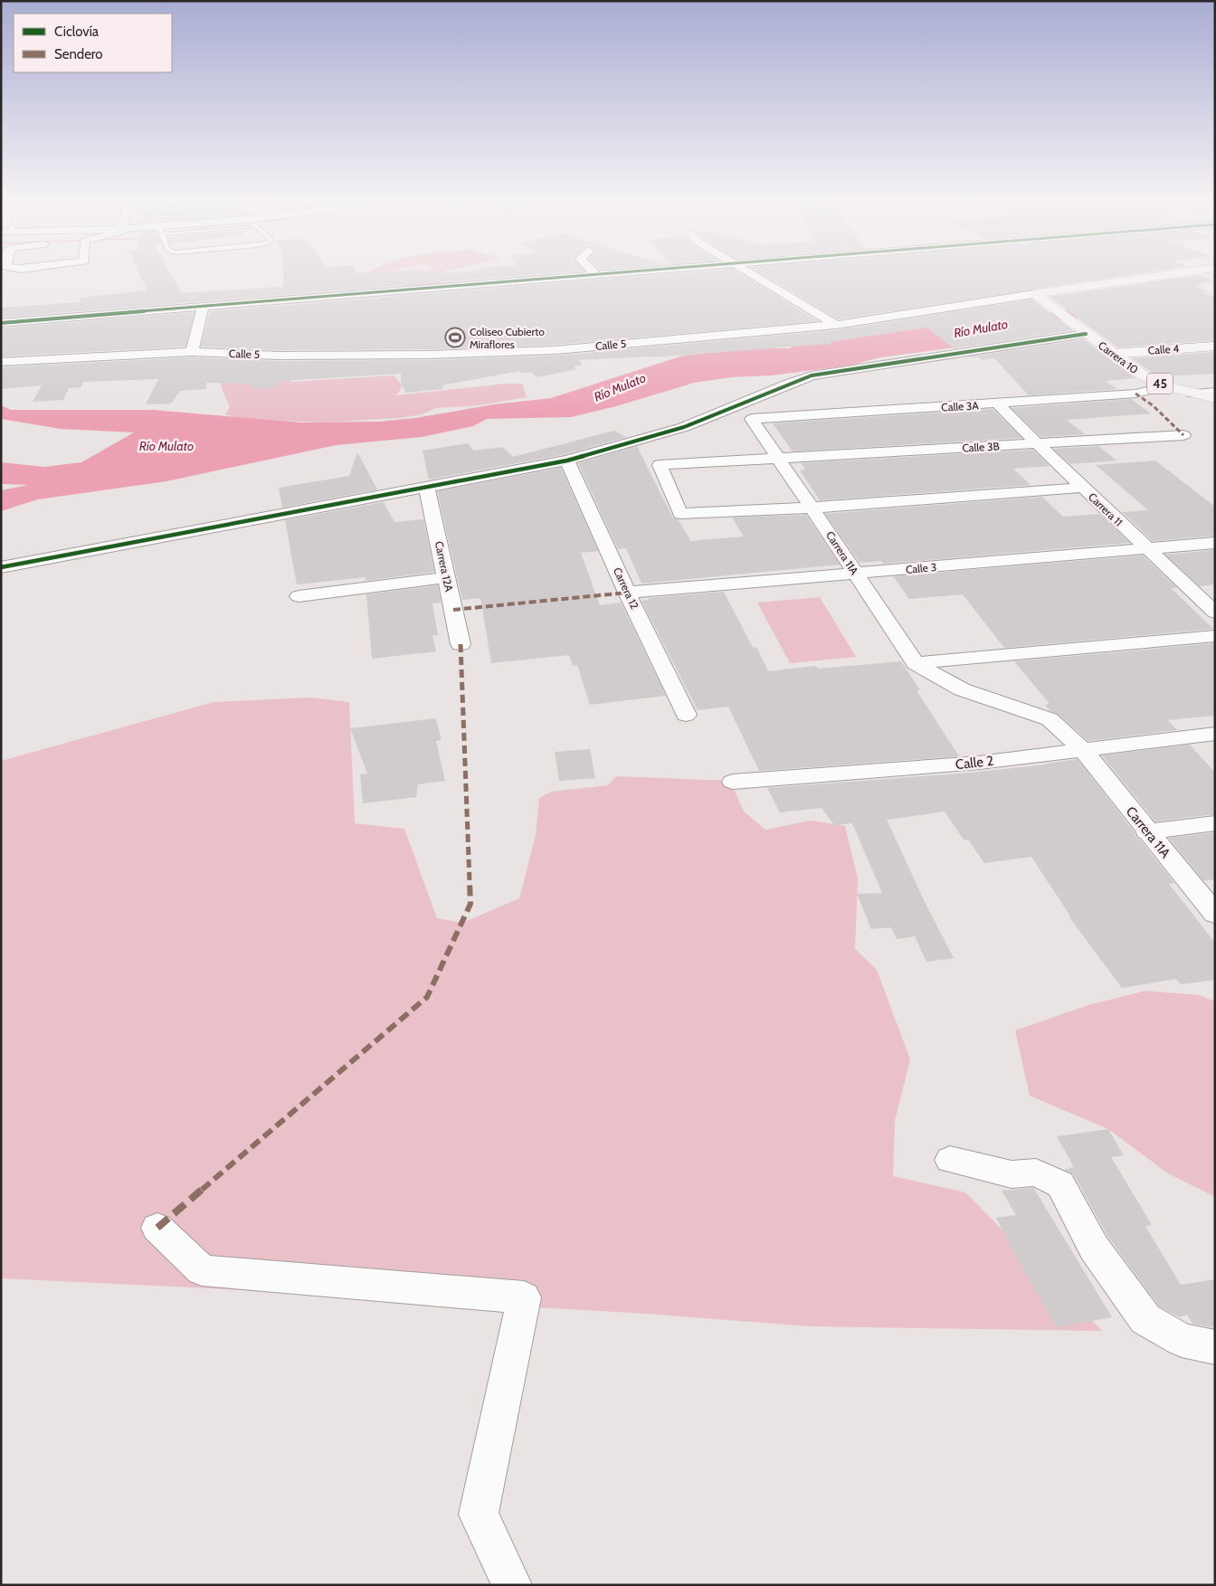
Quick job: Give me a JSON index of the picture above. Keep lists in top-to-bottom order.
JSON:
{
  "streets": {
    "main road": [
      "Calle 5",
      "Calle 4",
      "Carrera 10",
      "45"
    ],
    "street": [
      "Calle 3A",
      "Calle 3B",
      "Carrera 11",
      "Carrera 11A",
      "Carrera 12A",
      "Calle 3",
      "Carrera 12",
      "Calle 2"
    ]
  },
  "crossings": [
    ["Calle 5", "Carrera 10"],
    ["Calle 4", "Carrera 10"],
    ["Carrera 10", "Calle 3A"],
    ["Calle 3A", "Carrera 11"],
    ["Calle 3A", "Carrera 11A"],
    ["Calle 3B", "Carrera 11"],
    ["Calle 3B", "Carrera 11A"],
    ["Carrera 11", "Calle 3"],
    ["Carrera 11A", "Calle 3"],
    ["Carrera 11A", "Calle 2"],
    ["Calle 3", "Carrera 12"]
  ],
  "water": ["Río Mulato"],
  "places": {
    "sports": ["Coliseo Cubierto Miraflores"]
  },
  "legend": ["Ciclovía", "Sendero"]
}
